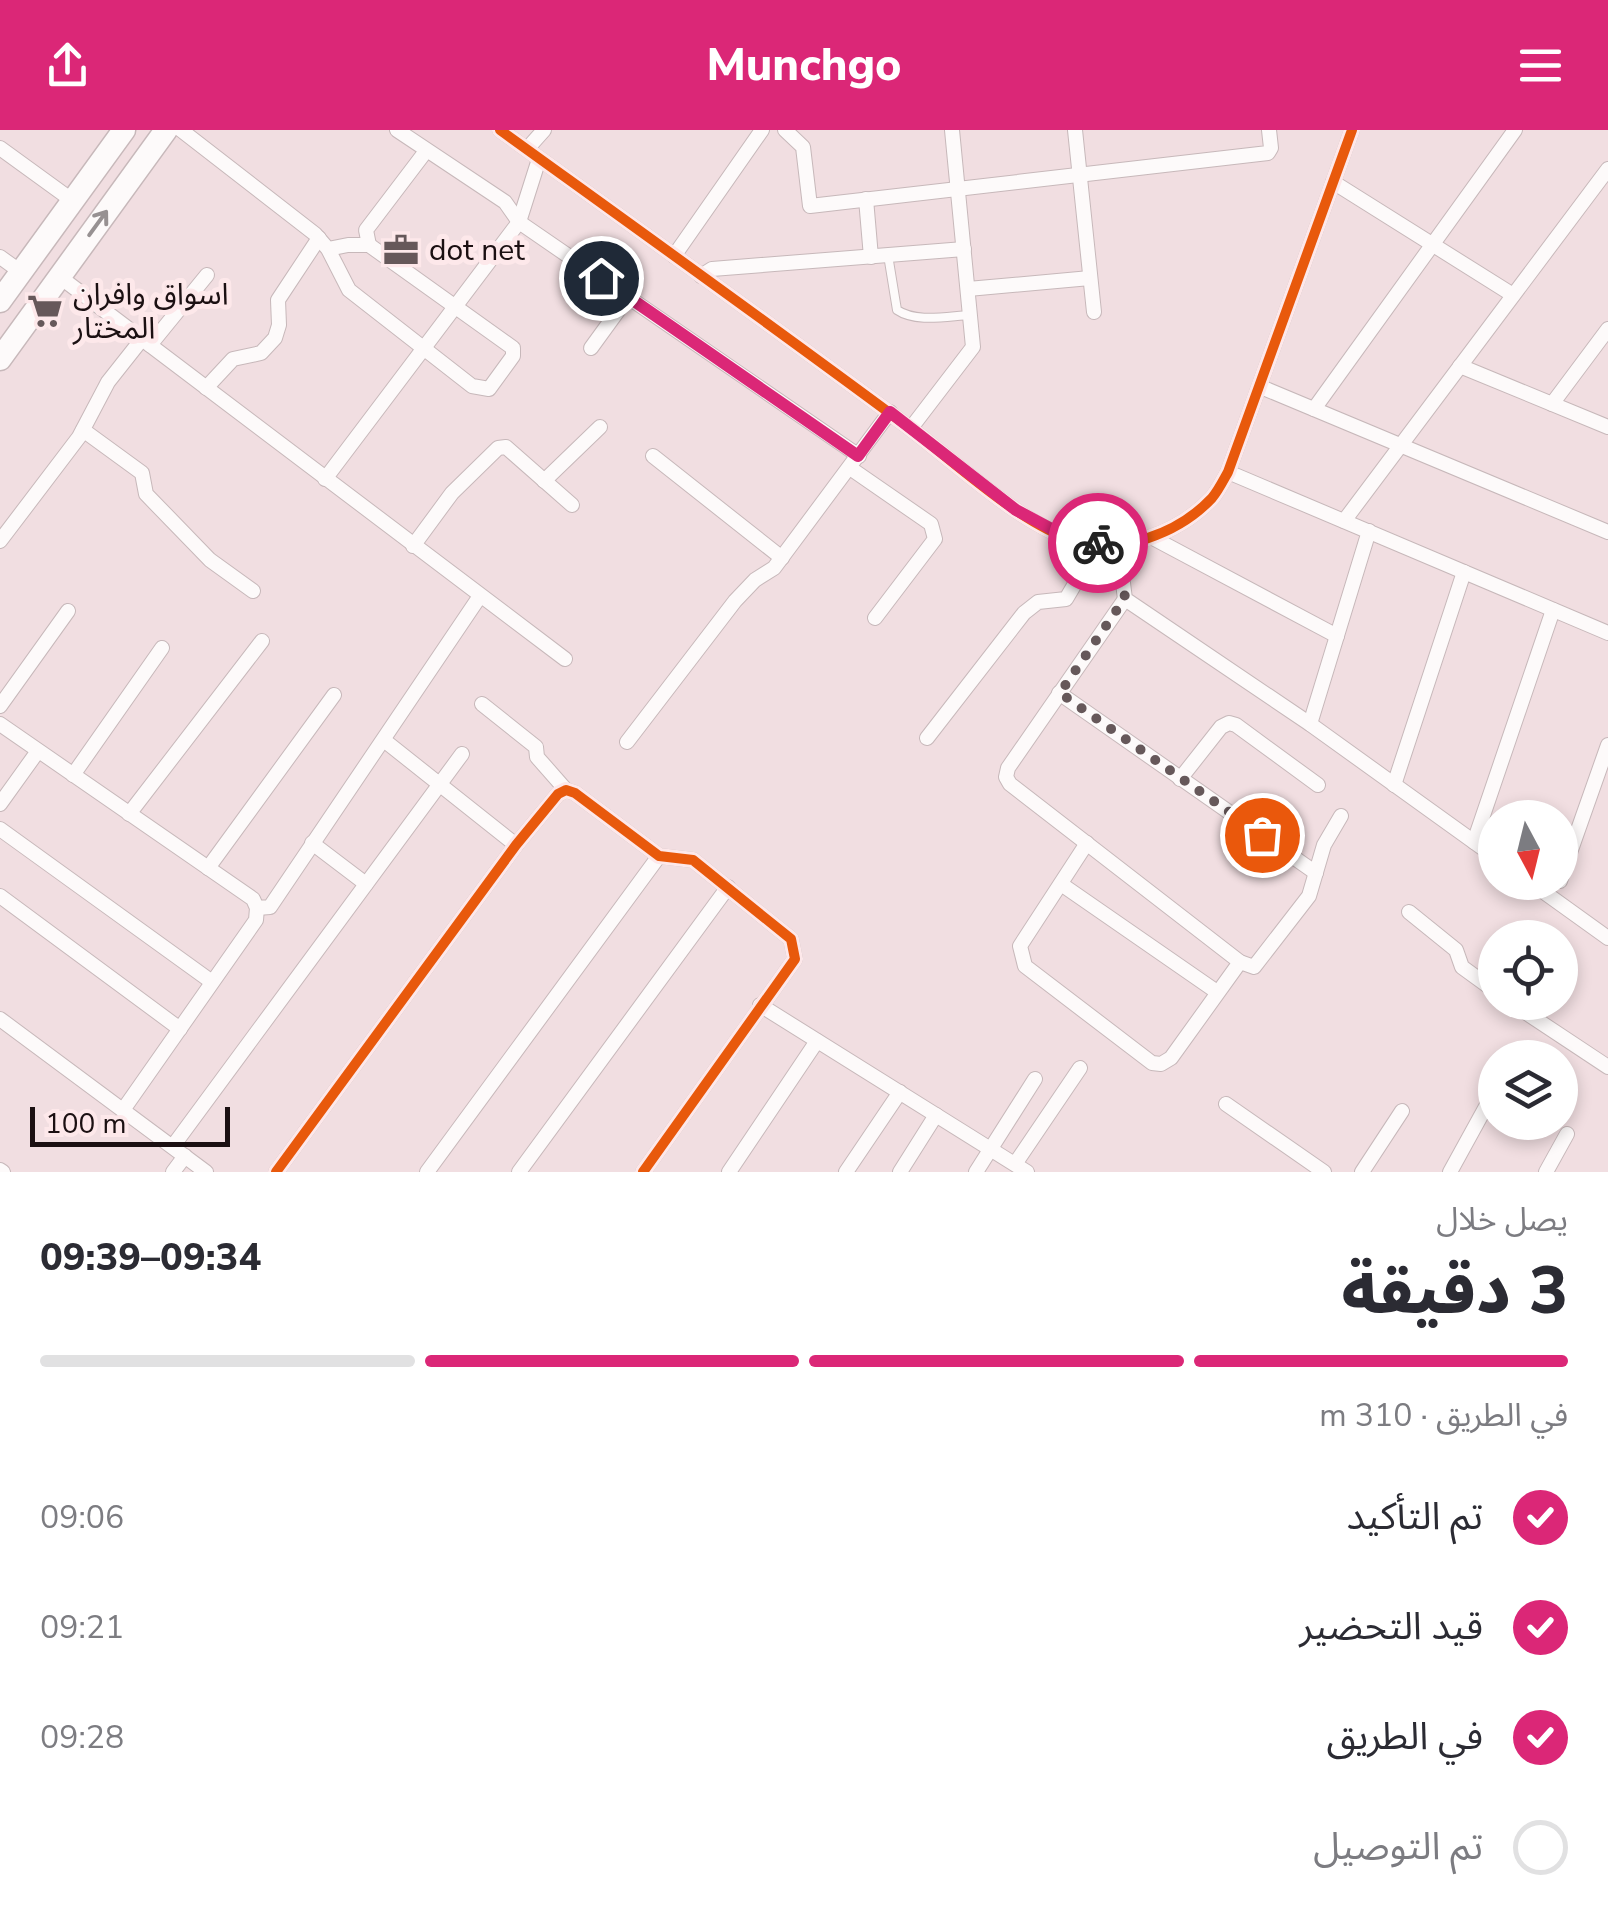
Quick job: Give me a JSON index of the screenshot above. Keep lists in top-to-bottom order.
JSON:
{
  "places": {
    "office": ["dot net"],
    "supermarket": ["اسواق وافران المختار"]
  },
  "scale_bar": "100 m",
  "north": "bottom",
  "page": {
    "header": "Munchgo",
    "scale": "100 m",
    "heading": ["3 دقيقة", "يصل خلال", "09:34–09:39"],
    "bar": "في الطريق · 310 m",
    "list": [
      ["تم التأكيد", "09:06"],
      ["قيد التحضير", "09:21"],
      ["في الطريق", "09:28"],
      "تم التوصيل"
    ]
  }
}
